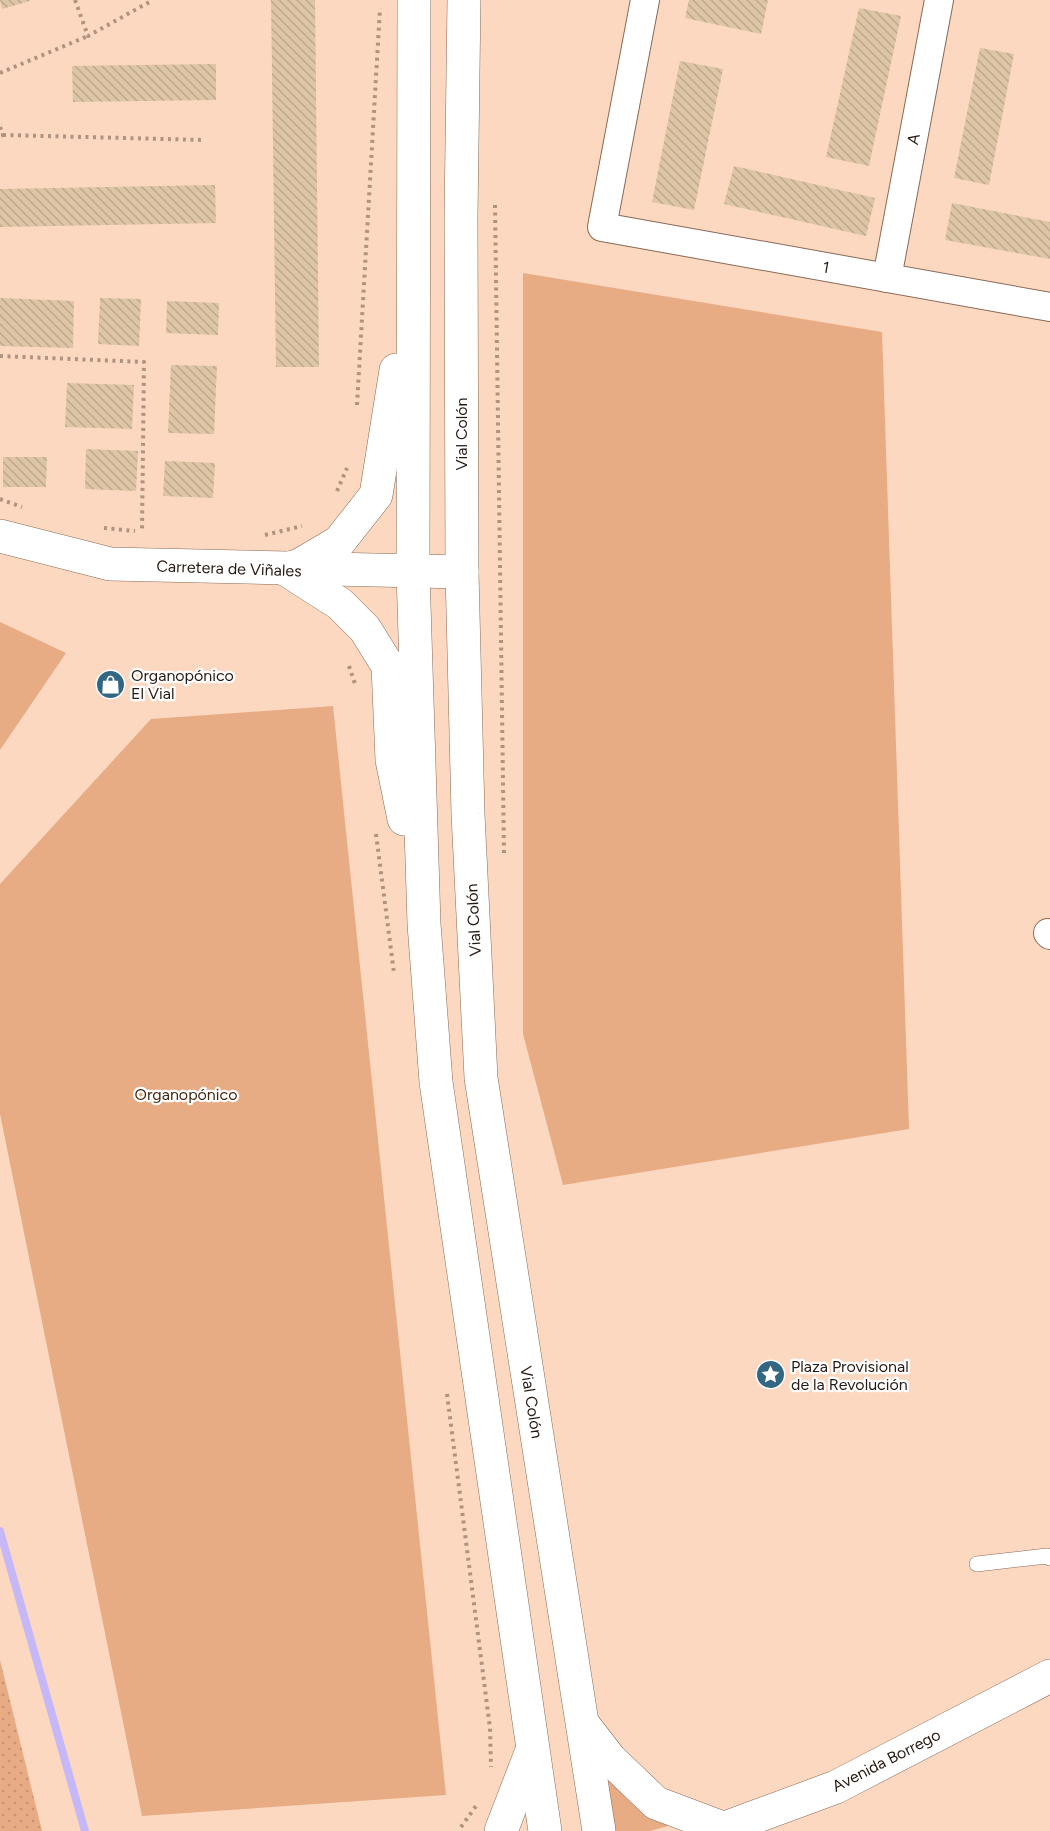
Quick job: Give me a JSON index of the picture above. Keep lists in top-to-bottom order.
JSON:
{
  "streets": {
    "main road": ["Vial Colón", "Carretera de Viñales", "Avenida Borrego"],
    "street": ["A", "1"]
  },
  "crossings": [
    ["A", "1"],
    ["Vial Colón", "Carretera de Viñales"]
  ],
  "parks": ["Organopónico"],
  "places": {
    "shop": ["Organopónico El Vial"],
    "place": ["Plaza Provisional de la Revolución"]
  }
}
